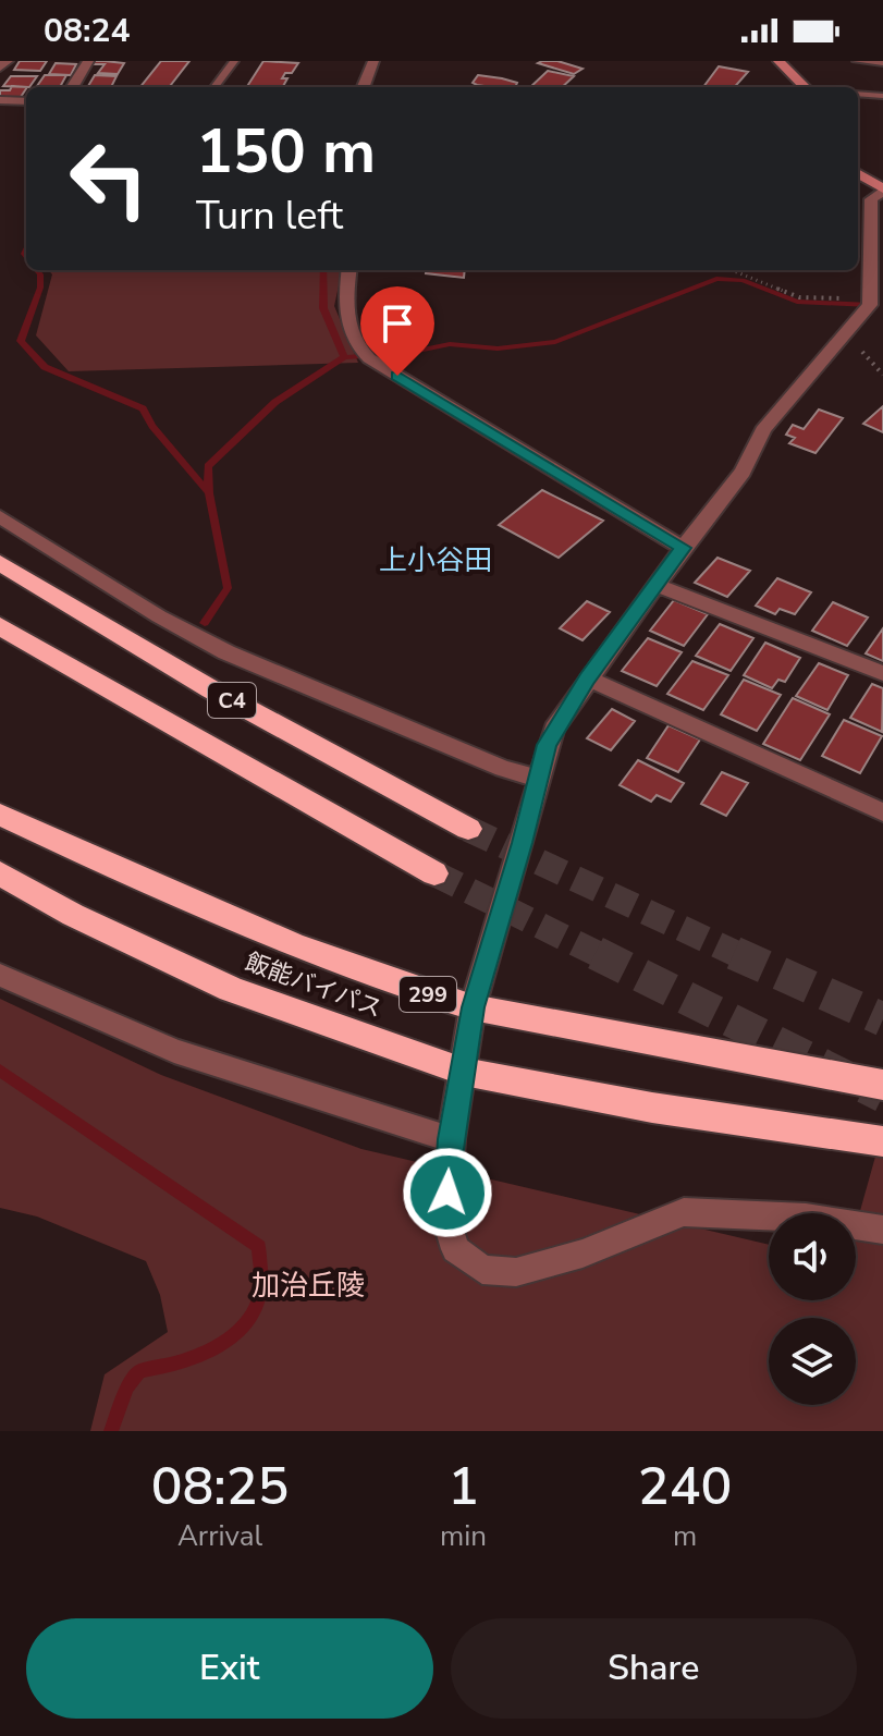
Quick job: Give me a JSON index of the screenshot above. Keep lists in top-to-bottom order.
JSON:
{
  "streets": {
    "highway": ["C4", "飯能バイパス", "299"]
  },
  "districts": ["上小谷田"],
  "parks": ["加治丘陵"],
  "page": {
    "status": "08:24",
    "turn": ["150 m", "Turn left"],
    "eta": [
      "08:25",
      "Arrival",
      "1",
      "min",
      "240",
      "m"
    ],
    "buttons": ["Exit", "Share"]
  }
}
